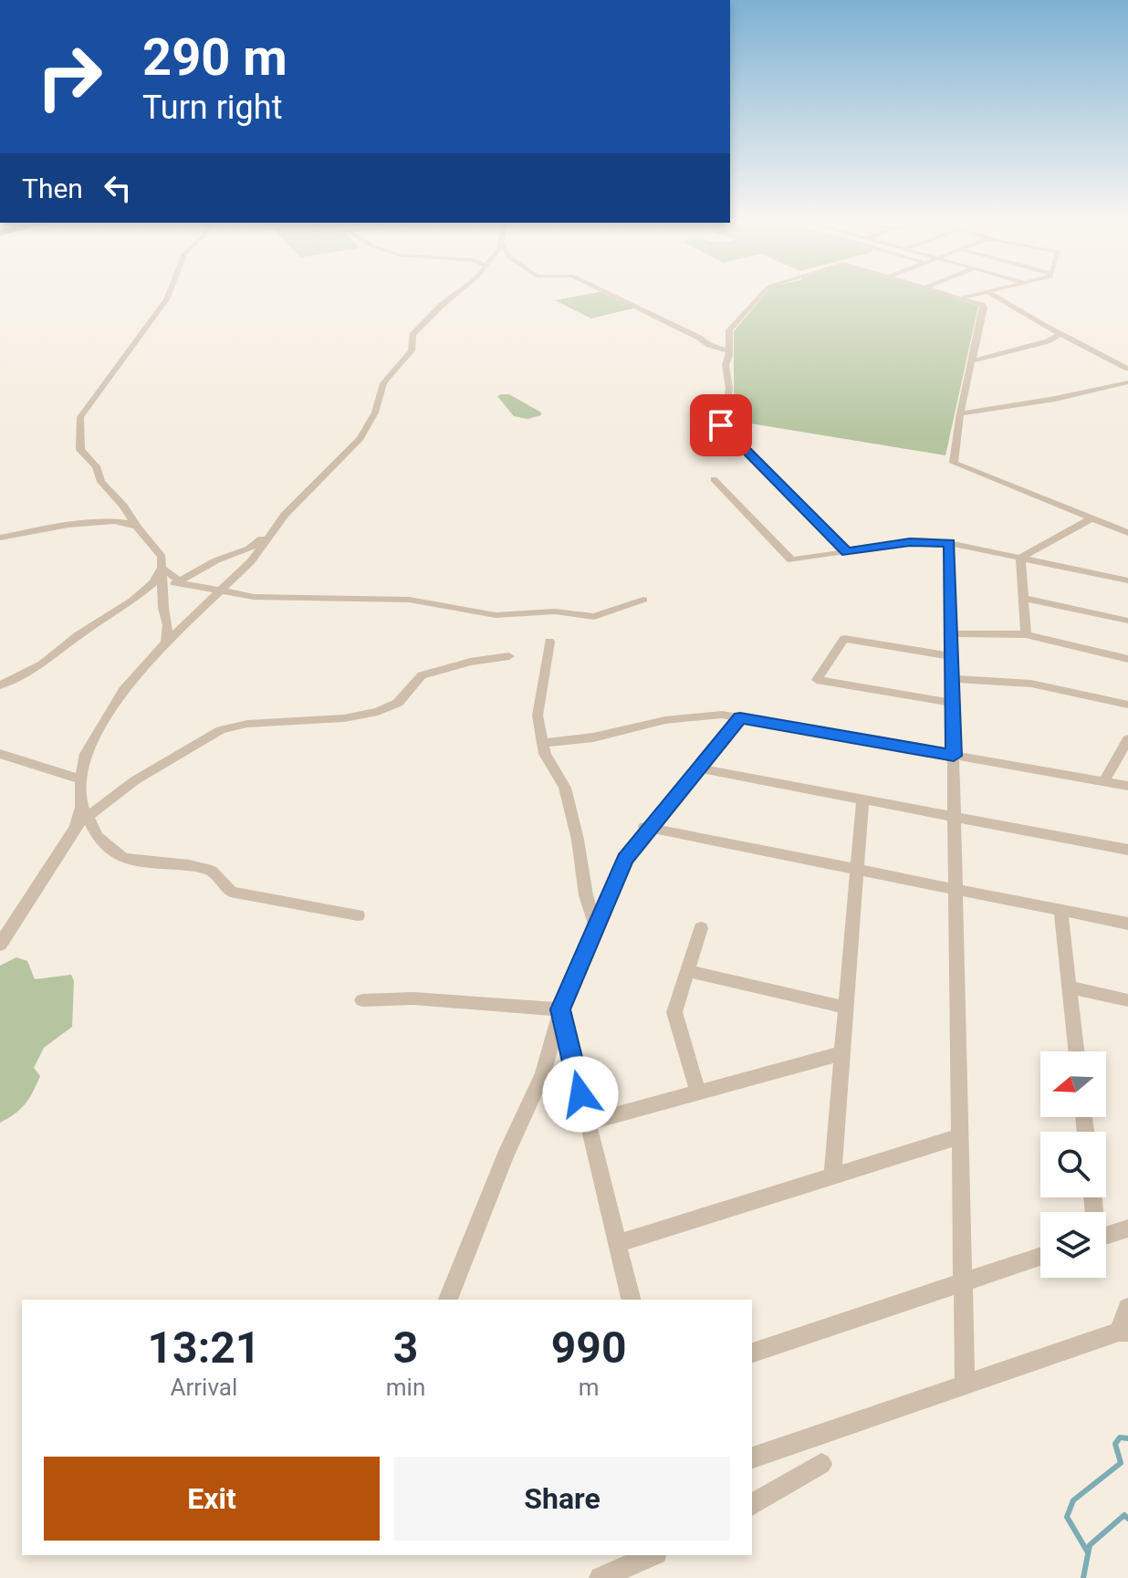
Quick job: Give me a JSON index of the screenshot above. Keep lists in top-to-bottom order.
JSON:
{
  "north": "left",
  "page": {
    "turn": ["290 m", "Turn right"],
    "then": "Then",
    "eta": [
      "13:21",
      "Arrival",
      "3",
      "min",
      "990",
      "m"
    ],
    "buttons": ["Exit", "Share"]
  }
}
